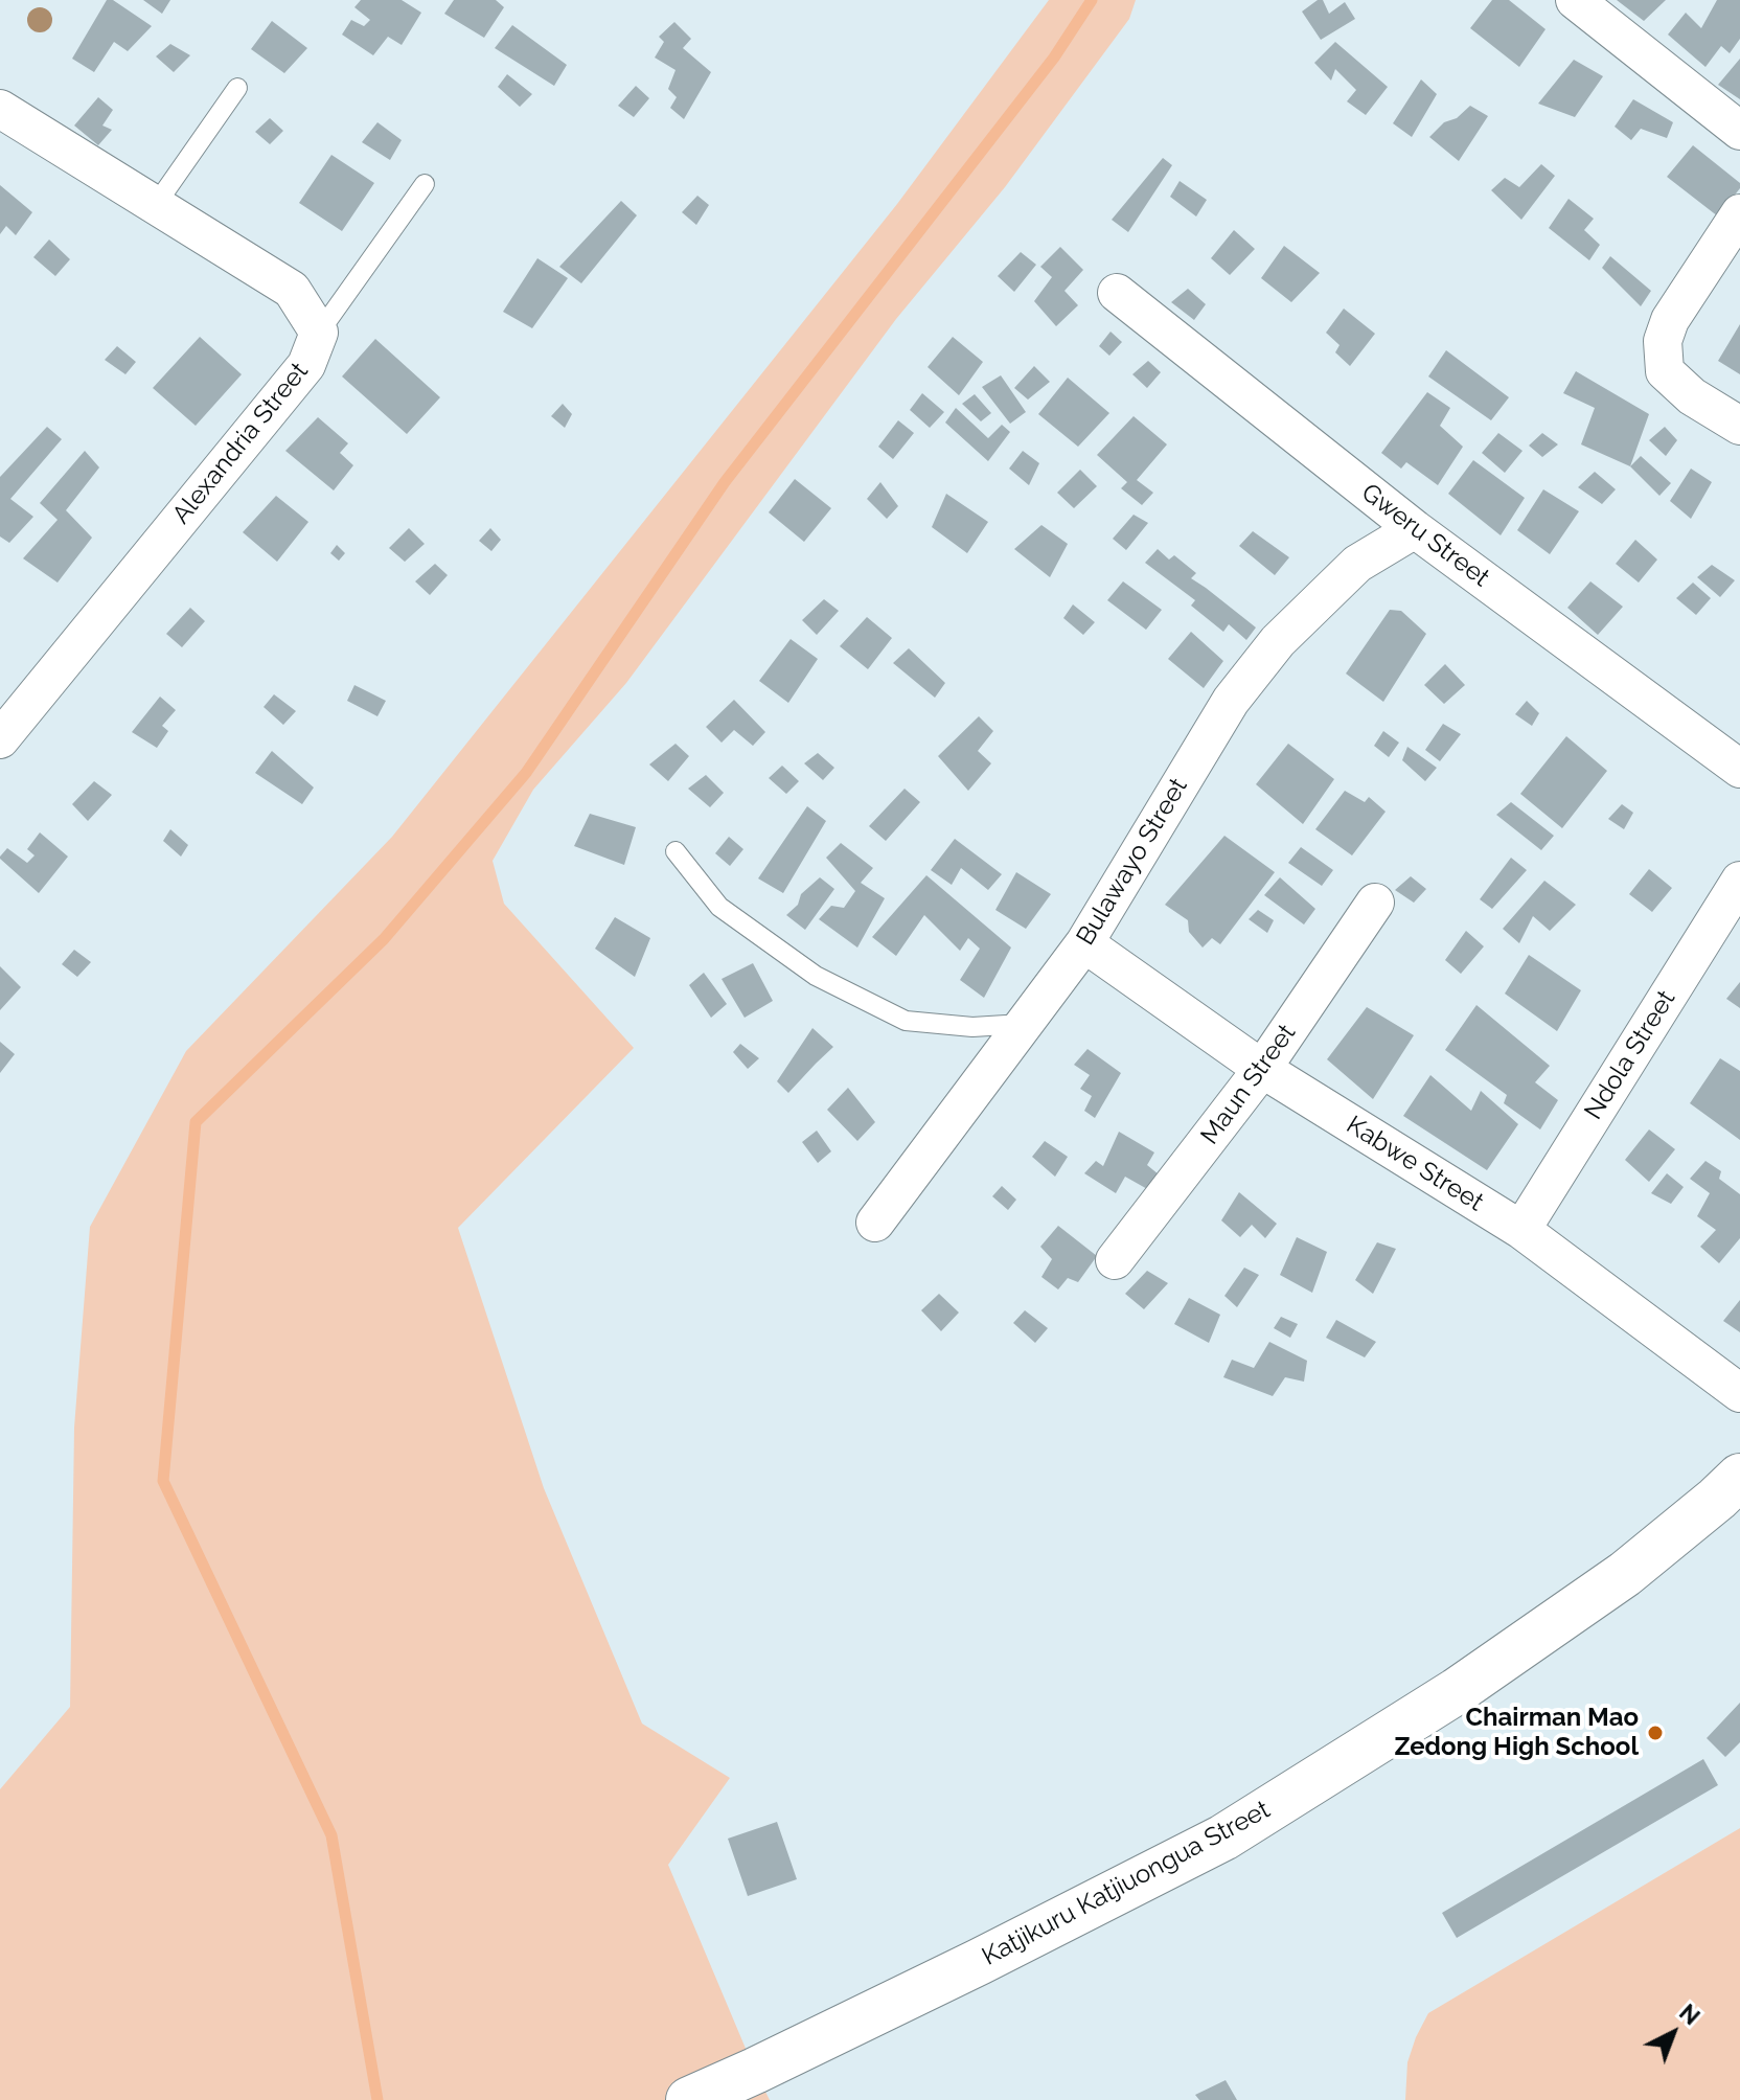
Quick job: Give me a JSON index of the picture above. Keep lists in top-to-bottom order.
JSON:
{
  "streets": {
    "street": [
      "Alexandria Street",
      "Gweru Street",
      "Bulawayo Street",
      "Ndola Street",
      "Maun Street",
      "Kabwe Street",
      "Katjikuru Katjiuongua Street"
    ]
  },
  "crossings": [
    ["Gweru Street", "Bulawayo Street"],
    ["Bulawayo Street", "Kabwe Street"],
    ["Ndola Street", "Kabwe Street"],
    ["Maun Street", "Kabwe Street"]
  ],
  "places": ["Chairman Mao Zedong High School"],
  "north": "top right"
}
